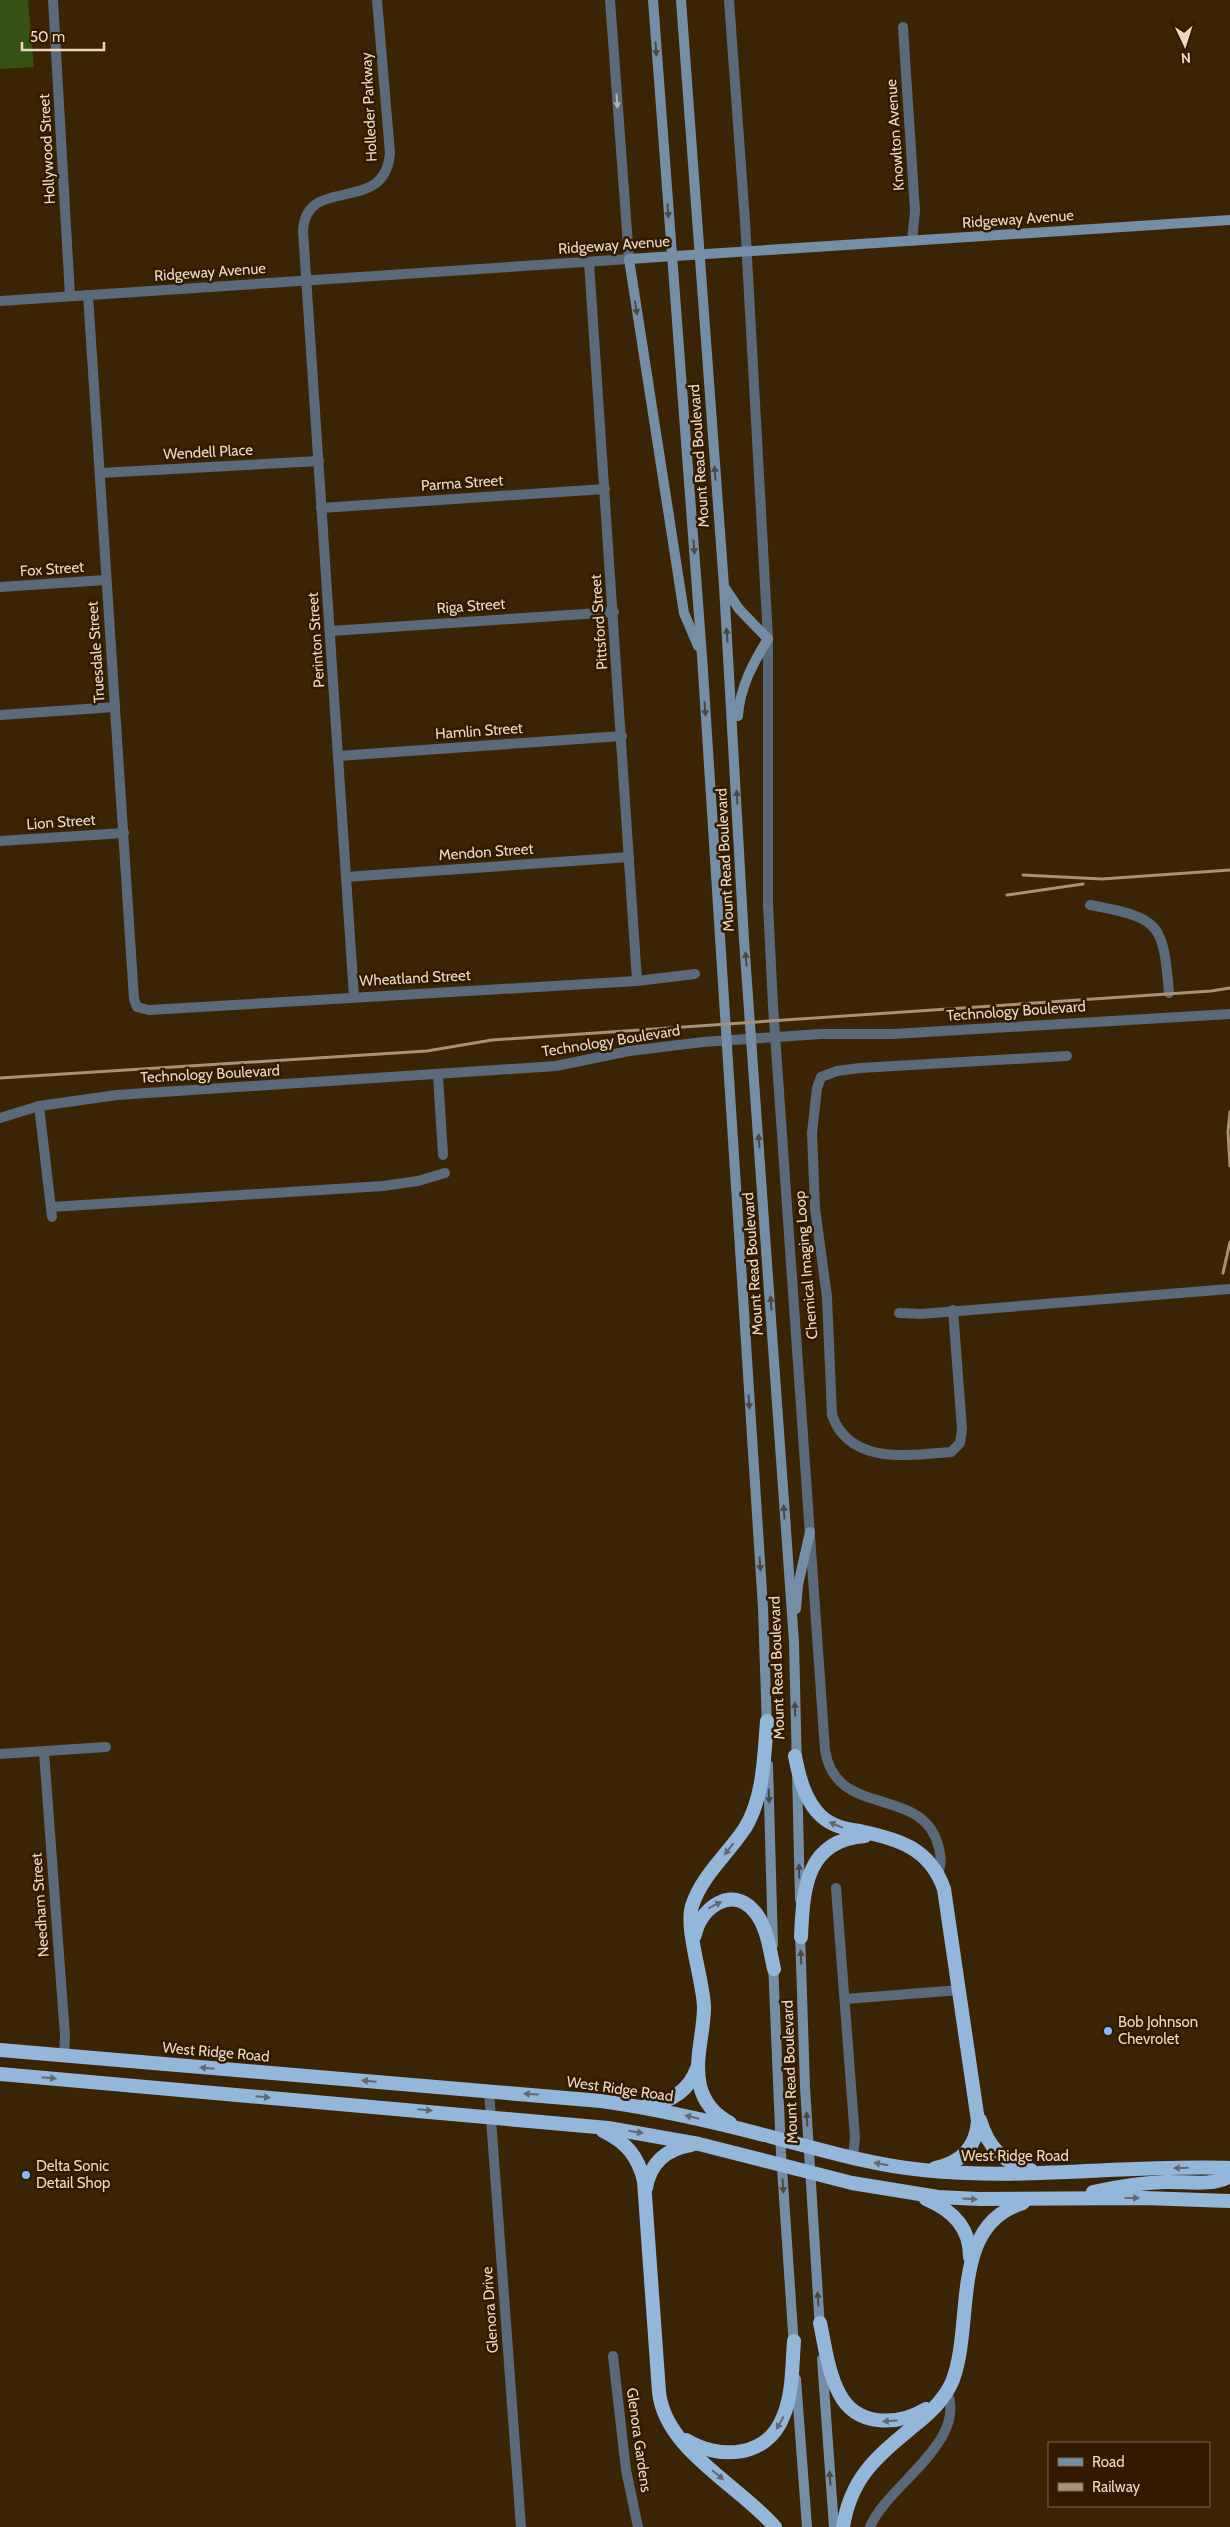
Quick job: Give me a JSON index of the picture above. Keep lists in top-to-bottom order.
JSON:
{
  "streets": {
    "highway": ["West Ridge Road"],
    "main road": ["Ridgeway Avenue", "Mount Read Boulevard"],
    "street": [
      "Holleder Parkway",
      "Knowlton Avenue",
      "Hollywood Street",
      "Wendell Place",
      "Parma Street",
      "Fox Street",
      "Riga Street",
      "Pittsford Street",
      "Perinton Street",
      "Truesdale Street",
      "Hamlin Street",
      "Lion Street",
      "Mendon Street",
      "Wheatland Street",
      "Technology Boulevard",
      "Chemical Imaging Loop",
      "Needham Street",
      "Glenora Drive",
      "Glenora Gardens"
    ]
  },
  "crossings": [
    ["Holleder Parkway", "Ridgeway Avenue"],
    ["Holleder Parkway", "Perinton Street"],
    ["Knowlton Avenue", "Ridgeway Avenue"],
    ["Hollywood Street", "Ridgeway Avenue"],
    ["Ridgeway Avenue", "Pittsford Street"],
    ["Ridgeway Avenue", "Perinton Street"],
    ["Ridgeway Avenue", "Truesdale Street"],
    ["Wendell Place", "Perinton Street"],
    ["Wendell Place", "Truesdale Street"],
    ["Parma Street", "Pittsford Street"],
    ["Parma Street", "Perinton Street"],
    ["Fox Street", "Truesdale Street"],
    ["Riga Street", "Pittsford Street"],
    ["Riga Street", "Perinton Street"],
    ["Pittsford Street", "Hamlin Street"],
    ["Pittsford Street", "Mendon Street"],
    ["Pittsford Street", "Wheatland Street"],
    ["Perinton Street", "Hamlin Street"],
    ["Perinton Street", "Mendon Street"],
    ["Perinton Street", "Wheatland Street"],
    ["Truesdale Street", "Lion Street"],
    ["Truesdale Street", "Wheatland Street"],
    ["Needham Street", "West Ridge Road"],
    ["West Ridge Road", "Glenora Drive"]
  ],
  "places": ["Bob Johnson Chevrolet", "Delta Sonic Detail Shop"],
  "legend": ["Road", "Railway"],
  "scale_bar": "50 m",
  "north": "bottom"
}
